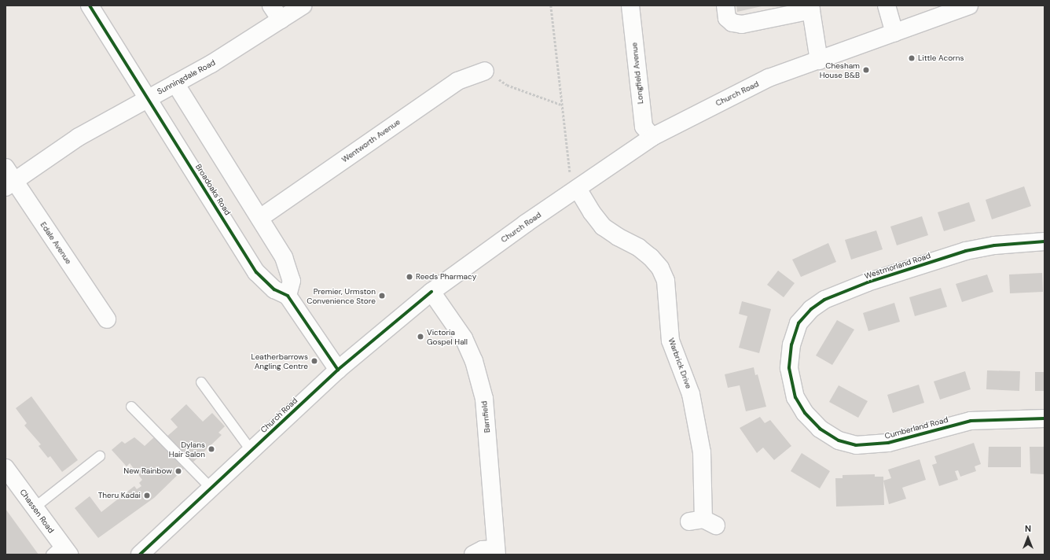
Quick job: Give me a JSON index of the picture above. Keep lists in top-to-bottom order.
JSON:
{
  "streets": {
    "street": [
      "Longfield Avenue",
      "Sunningdale Road",
      "Church Road",
      "Wentworth Avenue",
      "Broadoaks Road",
      "Edale Avenue",
      "Westmorland Road",
      "Warbrick Drive",
      "Barnfield",
      "Cumberland Road",
      "Chassen Road"
    ]
  },
  "crossings": [
    ["Longfield Avenue", "Church Road"],
    ["Sunningdale Road", "Broadoaks Road"],
    ["Sunningdale Road", "Edale Avenue"],
    ["Church Road", "Broadoaks Road"],
    ["Church Road", "Warbrick Drive"],
    ["Church Road", "Barnfield"],
    ["Westmorland Road", "Cumberland Road"]
  ],
  "places": [
    "Little Acorns",
    "Chesham House B&B",
    "Reeds Pharmacy",
    "Premier, Urmston Convenience Store",
    "Victoria Gospel Hall",
    "Leatherbarrows Angling Centre",
    "Dylans Hair Salon",
    "New Rainbow",
    "Theru Kadai"
  ],
  "north": "top"
}
